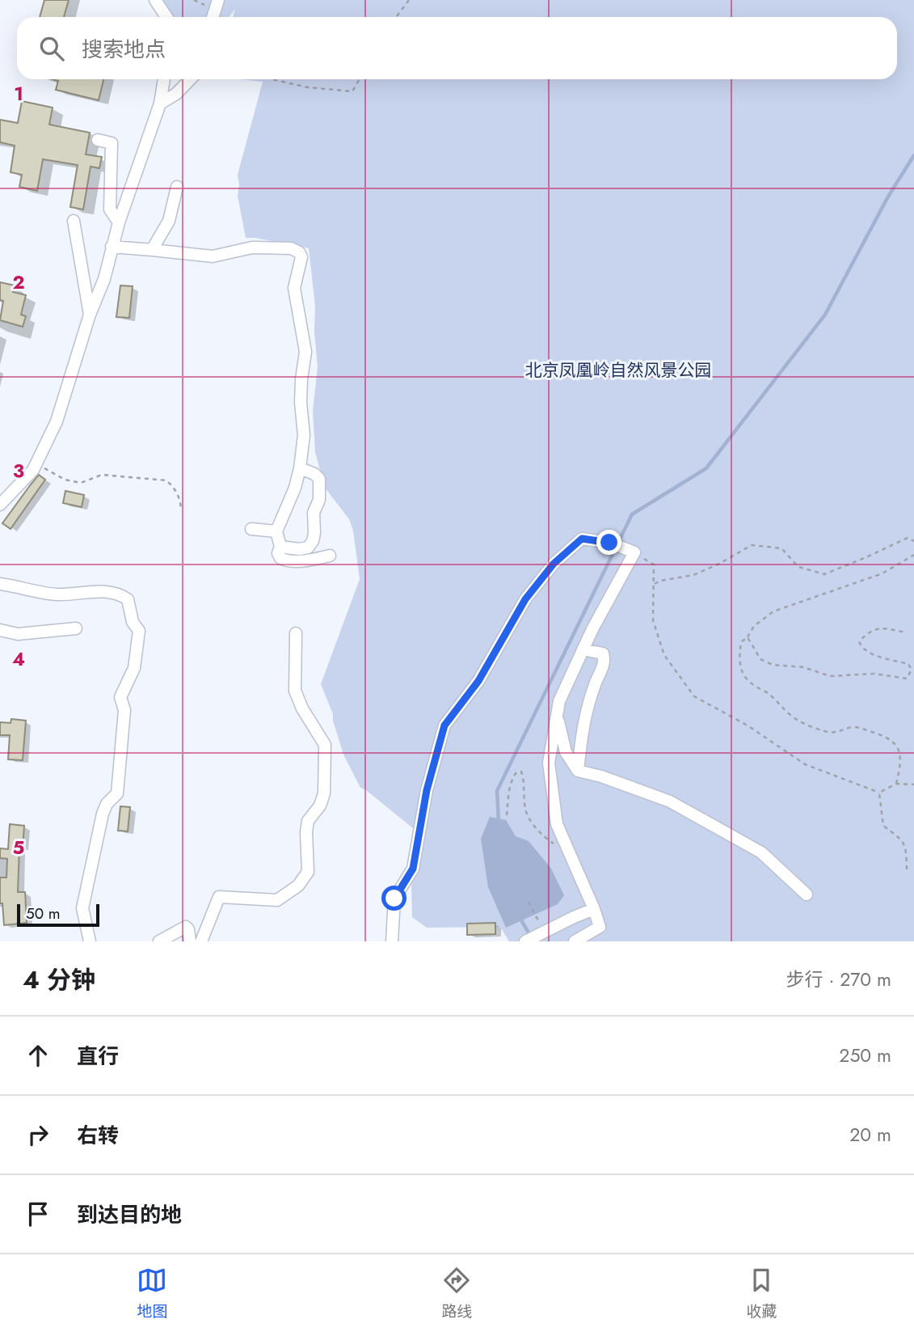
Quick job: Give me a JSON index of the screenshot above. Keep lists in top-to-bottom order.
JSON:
{
  "parks": ["北京凤凰岭自然风景公园"],
  "scale_bar": "50 m",
  "page": {
    "search": "搜索地点",
    "scale": "50 m",
    "heading": ["4 分钟", "步行 · 270 m"],
    "list": [
      ["直行", "250 m"],
      ["右转", "20 m"],
      "到达目的地"
    ],
    "nav": ["地图", "路线", "收藏"]
  },
  "grid": {
    "rows": [
      "1",
      "2",
      "3",
      "4",
      "5"
    ]
  }
}
